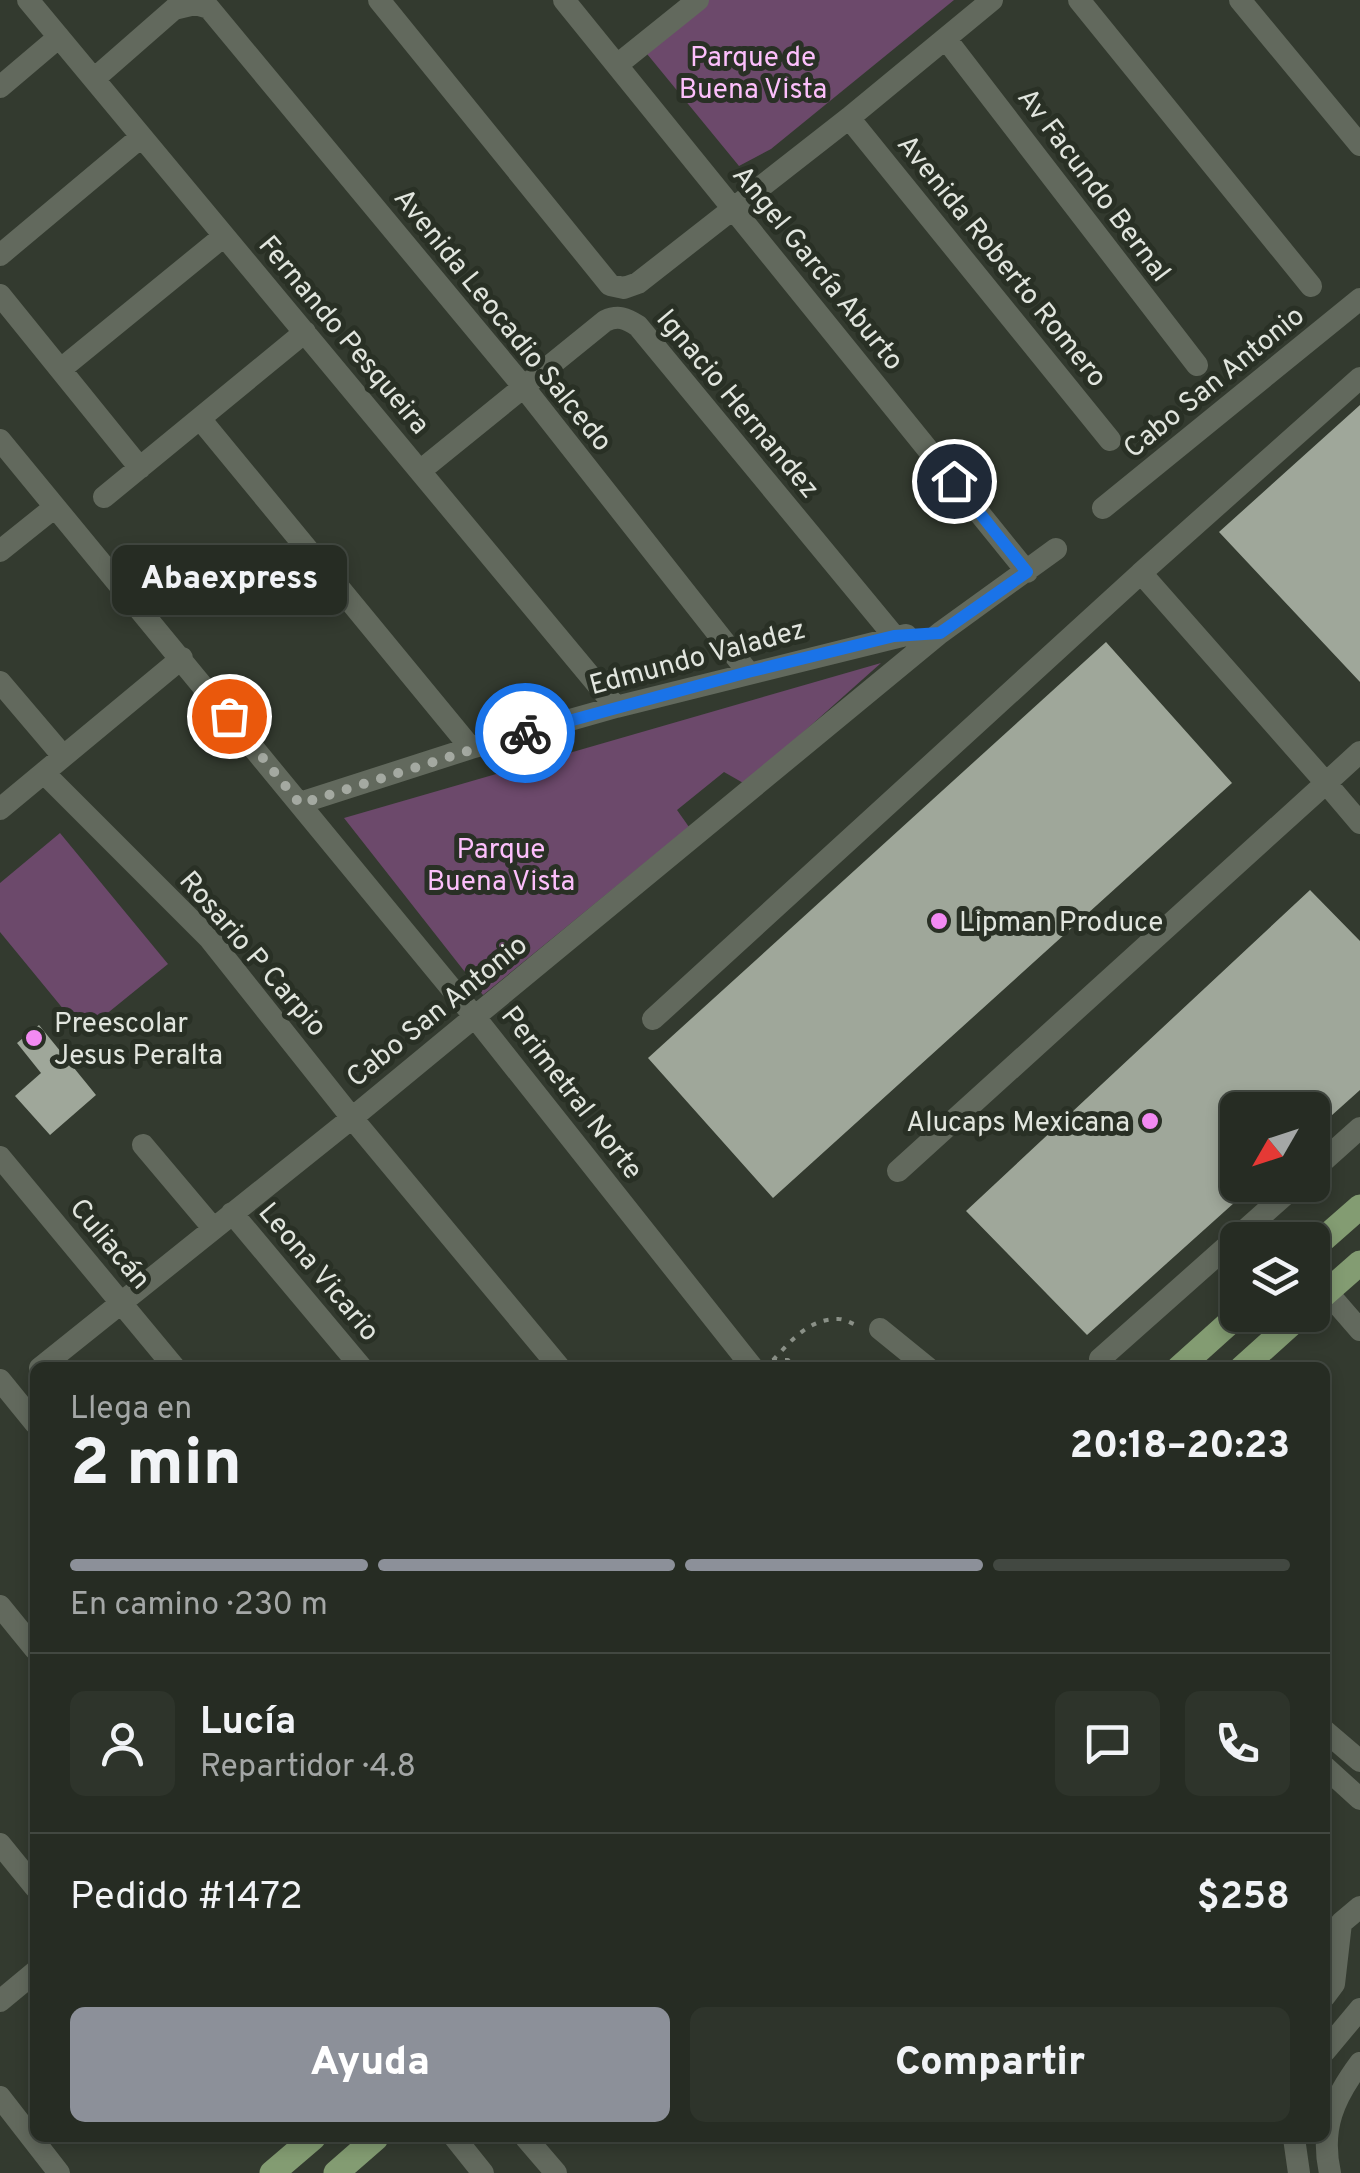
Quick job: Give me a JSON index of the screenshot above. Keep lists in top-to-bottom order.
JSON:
{
  "streets": {
    "street": [
      "Av Facundo Bernal",
      "Avenida Roberto Romero",
      "Angel García Aburto",
      "Avenida Leocadio Salcedo",
      "Fernando Pesqueira",
      "Cabo San Antonio",
      "Ignacio Hernandez",
      "Edmundo Valadez",
      "Rosario P Carpio",
      "Perimetral Norte",
      "Culiacán",
      "Leona Vicario"
    ]
  },
  "crossings": [
    ["Angel García Aburto", "Cabo San Antonio"],
    ["Avenida Leocadio Salcedo", "Fernando Pesqueira"],
    ["Avenida Leocadio Salcedo", "Ignacio Hernandez"],
    ["Avenida Leocadio Salcedo", "Edmundo Valadez"],
    ["Fernando Pesqueira", "Ignacio Hernandez"],
    ["Fernando Pesqueira", "Edmundo Valadez"],
    ["Cabo San Antonio", "Edmundo Valadez"],
    ["Cabo San Antonio", "Rosario P Carpio"],
    ["Cabo San Antonio", "Perimetral Norte"],
    ["Cabo San Antonio", "Culiacán"],
    ["Cabo San Antonio", "Leona Vicario"],
    ["Ignacio Hernandez", "Edmundo Valadez"],
    ["Edmundo Valadez", "Perimetral Norte"]
  ],
  "parks": ["Parque de Buena Vista", "Parque Buena Vista"],
  "places": [
    "Abaexpress",
    "Lipman Produce",
    "Preescolar Jesus Peralta",
    "Alucaps Mexicana"
  ],
  "north": "bottom left",
  "page": {
    "bubble": "Abaexpress",
    "heading": ["2 min", "Llega en", "20:18–20:23"],
    "panel": [
      "Lucía",
      "Repartidor · 4.8",
      "Pedido #1472",
      "$258"
    ],
    "bar": "En camino · 230 m",
    "buttons": ["Ayuda", "Compartir"]
  }
}
